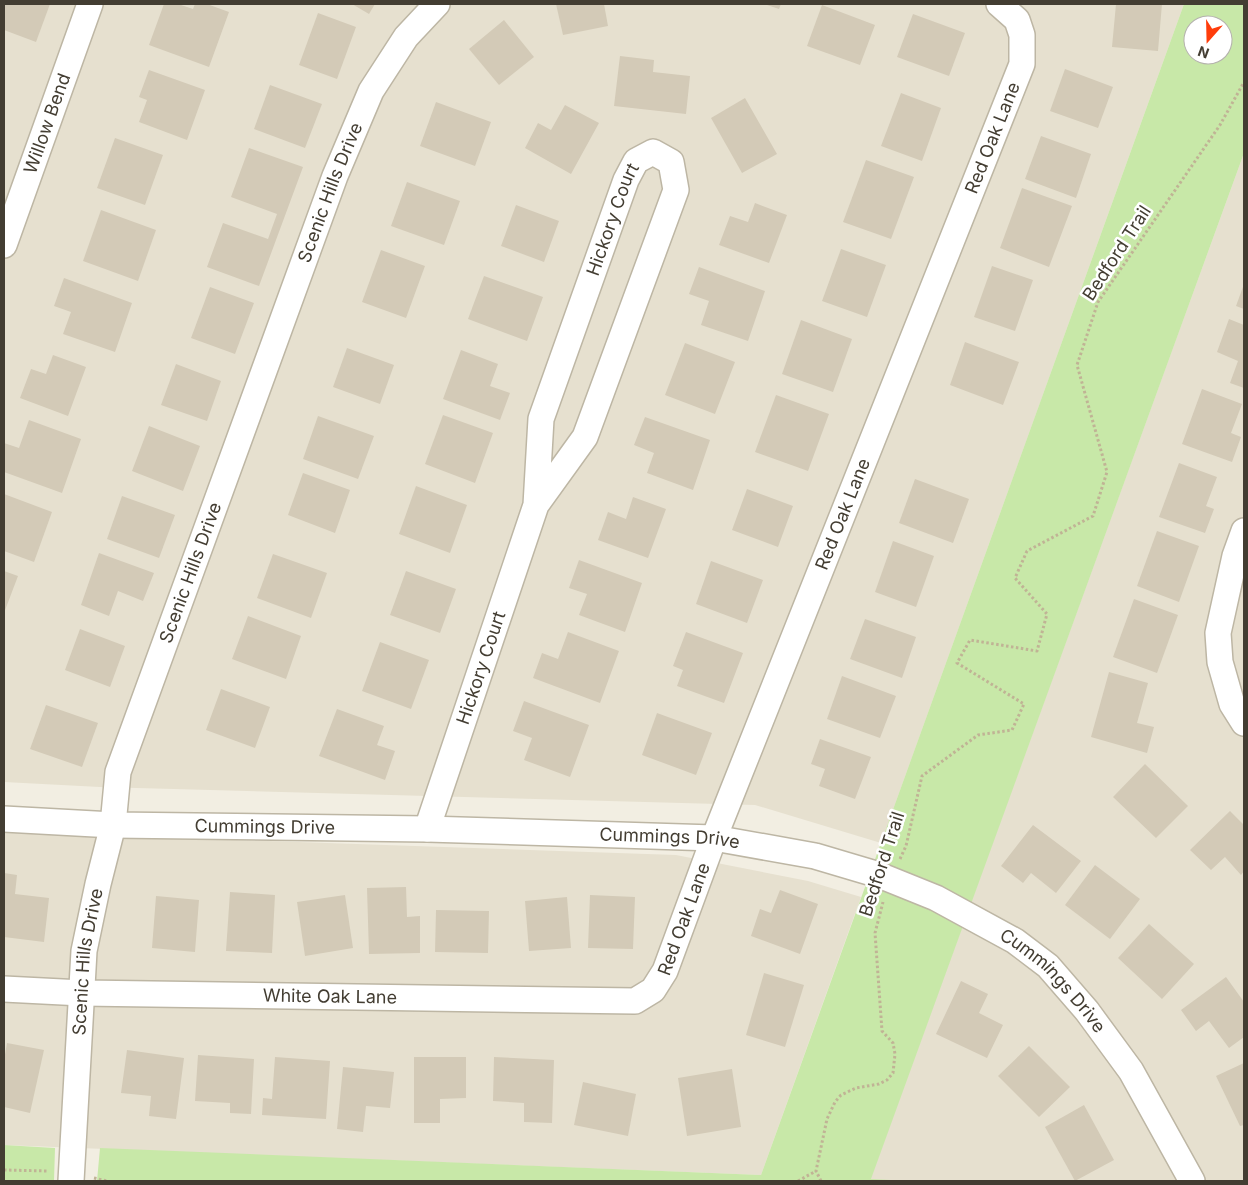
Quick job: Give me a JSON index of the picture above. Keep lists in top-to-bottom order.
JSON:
{
  "streets": {
    "street": [
      "Willow Bend",
      "Red Oak Lane",
      "Scenic Hills Drive",
      "Hickory Court",
      "Cummings Drive",
      "White Oak Lane"
    ],
    "path": ["Bedford Trail"]
  },
  "crossings": [
    ["Red Oak Lane", "Cummings Drive"],
    ["Red Oak Lane", "White Oak Lane"],
    ["Scenic Hills Drive", "Cummings Drive"],
    ["Scenic Hills Drive", "White Oak Lane"],
    ["Hickory Court", "Cummings Drive"],
    ["Bedford Trail", "Cummings Drive"]
  ],
  "north": "bottom"
}
